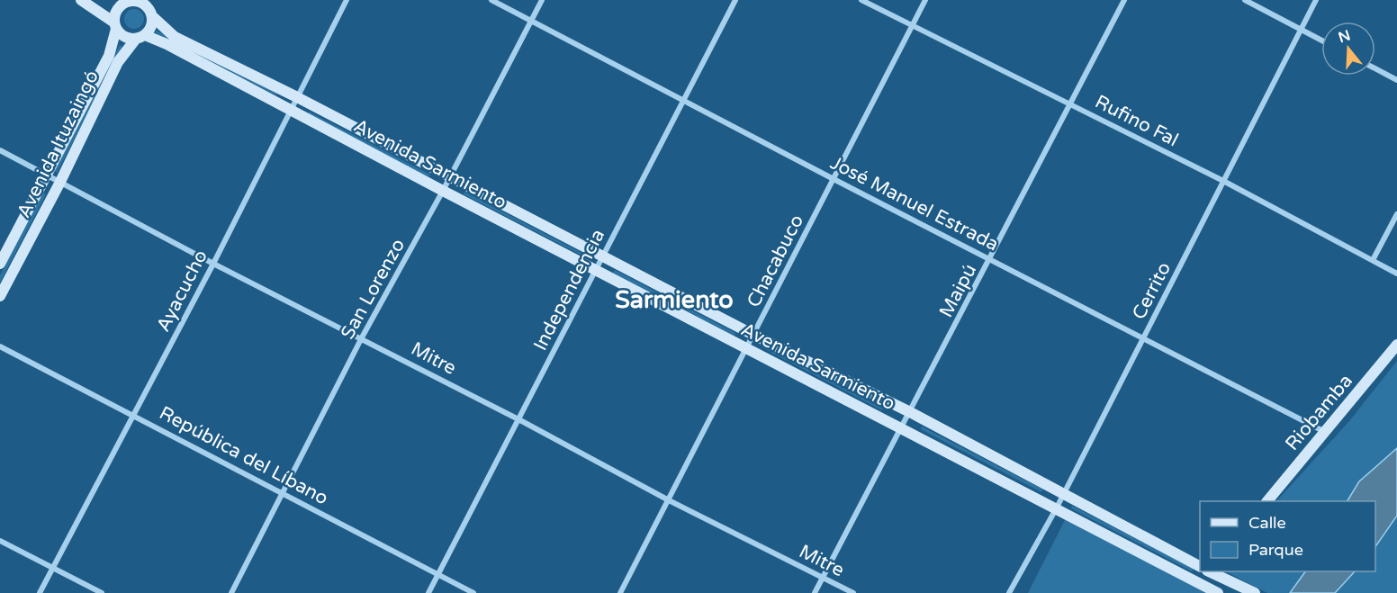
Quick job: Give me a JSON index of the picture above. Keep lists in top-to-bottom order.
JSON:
{
  "streets": {
    "main road": ["Avenida Ituzaingó", "Avenida Sarmiento", "Riobamba"],
    "street": [
      "Rufino Fal",
      "José Manuel Estrada",
      "Chacabuco",
      "San Lorenzo",
      "Independencia",
      "Ayacucho",
      "Maipú",
      "Cerrito",
      "Mitre",
      "República del Líbano"
    ]
  },
  "crossings": [
    ["Rufino Fal", "Chacabuco"],
    ["Rufino Fal", "Maipú"],
    ["Rufino Fal", "Cerrito"],
    ["Avenida Ituzaingó", "Avenida Sarmiento"],
    ["Avenida Ituzaingó", "Mitre"],
    ["Avenida Sarmiento", "Chacabuco"],
    ["Avenida Sarmiento", "San Lorenzo"],
    ["Avenida Sarmiento", "Independencia"],
    ["Avenida Sarmiento", "Ayacucho"],
    ["Avenida Sarmiento", "Maipú"],
    ["Avenida Sarmiento", "Cerrito"],
    ["José Manuel Estrada", "Chacabuco"],
    ["José Manuel Estrada", "San Lorenzo"],
    ["José Manuel Estrada", "Independencia"],
    ["José Manuel Estrada", "Maipú"],
    ["José Manuel Estrada", "Cerrito"],
    ["José Manuel Estrada", "Riobamba"],
    ["Chacabuco", "Mitre"],
    ["San Lorenzo", "Mitre"],
    ["San Lorenzo", "República del Líbano"],
    ["Independencia", "Mitre"],
    ["Independencia", "República del Líbano"],
    ["Ayacucho", "Mitre"],
    ["Ayacucho", "República del Líbano"],
    ["Maipú", "Mitre"]
  ],
  "districts": ["Sarmiento"],
  "legend": ["Calle", "Parque"],
  "north": "top"
}
